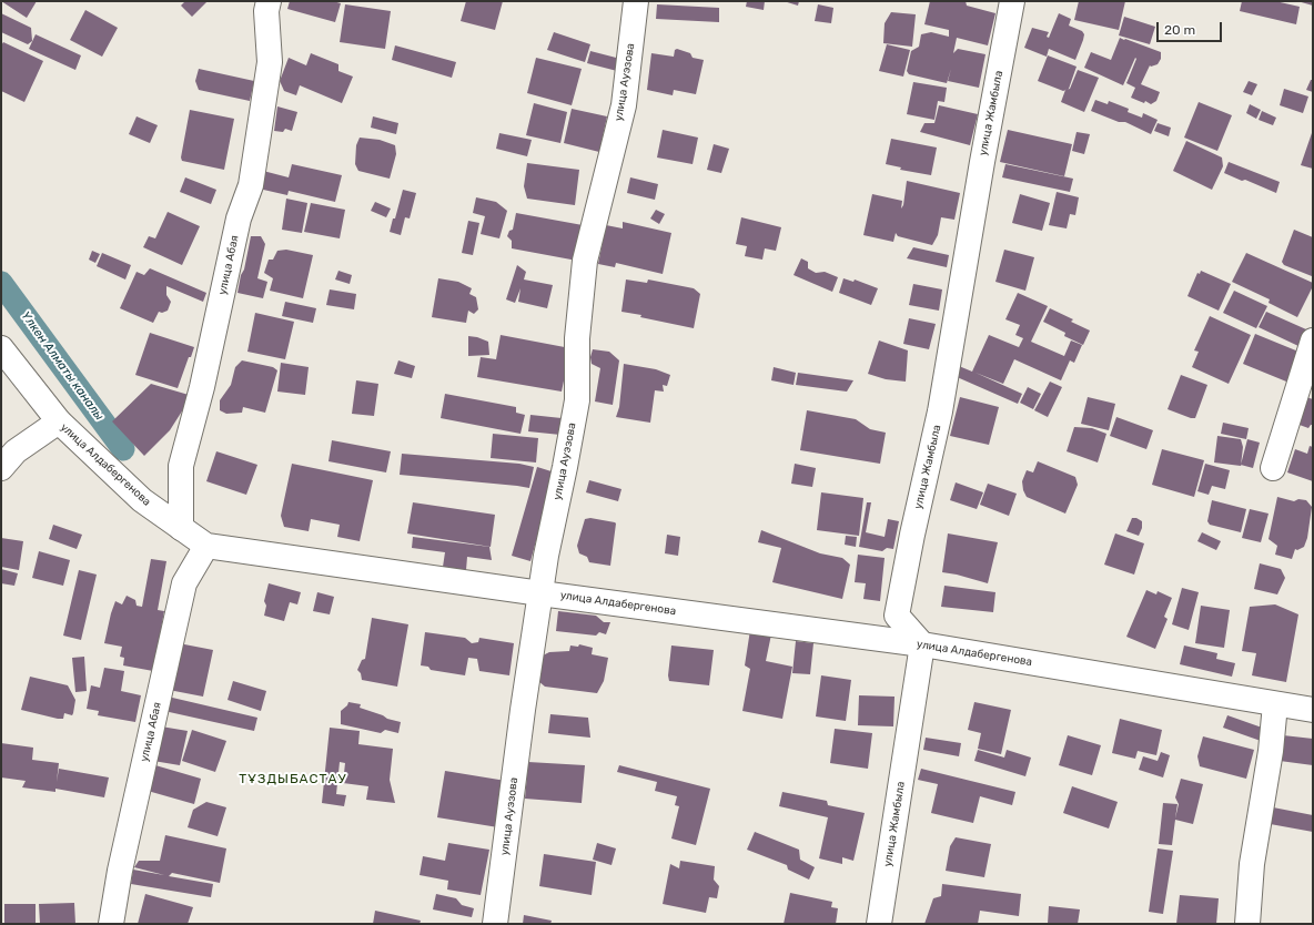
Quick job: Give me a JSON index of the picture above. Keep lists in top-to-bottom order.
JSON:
{
  "streets": {
    "street": [
      "улица Ауэзова",
      "улица Жамбыла",
      "улица Абая",
      "улица Алдабергенова"
    ]
  },
  "crossings": [
    ["улица Ауэзова", "улица Алдабергенова"],
    ["улица Жамбыла", "улица Алдабергенова"],
    ["улица Абая", "улица Алдабергенова"]
  ],
  "districts": ["ТҰЗДЫБАСТАУ"],
  "water": ["Үлкен Алматы каналы"],
  "scale_bar": "20 m"
}
